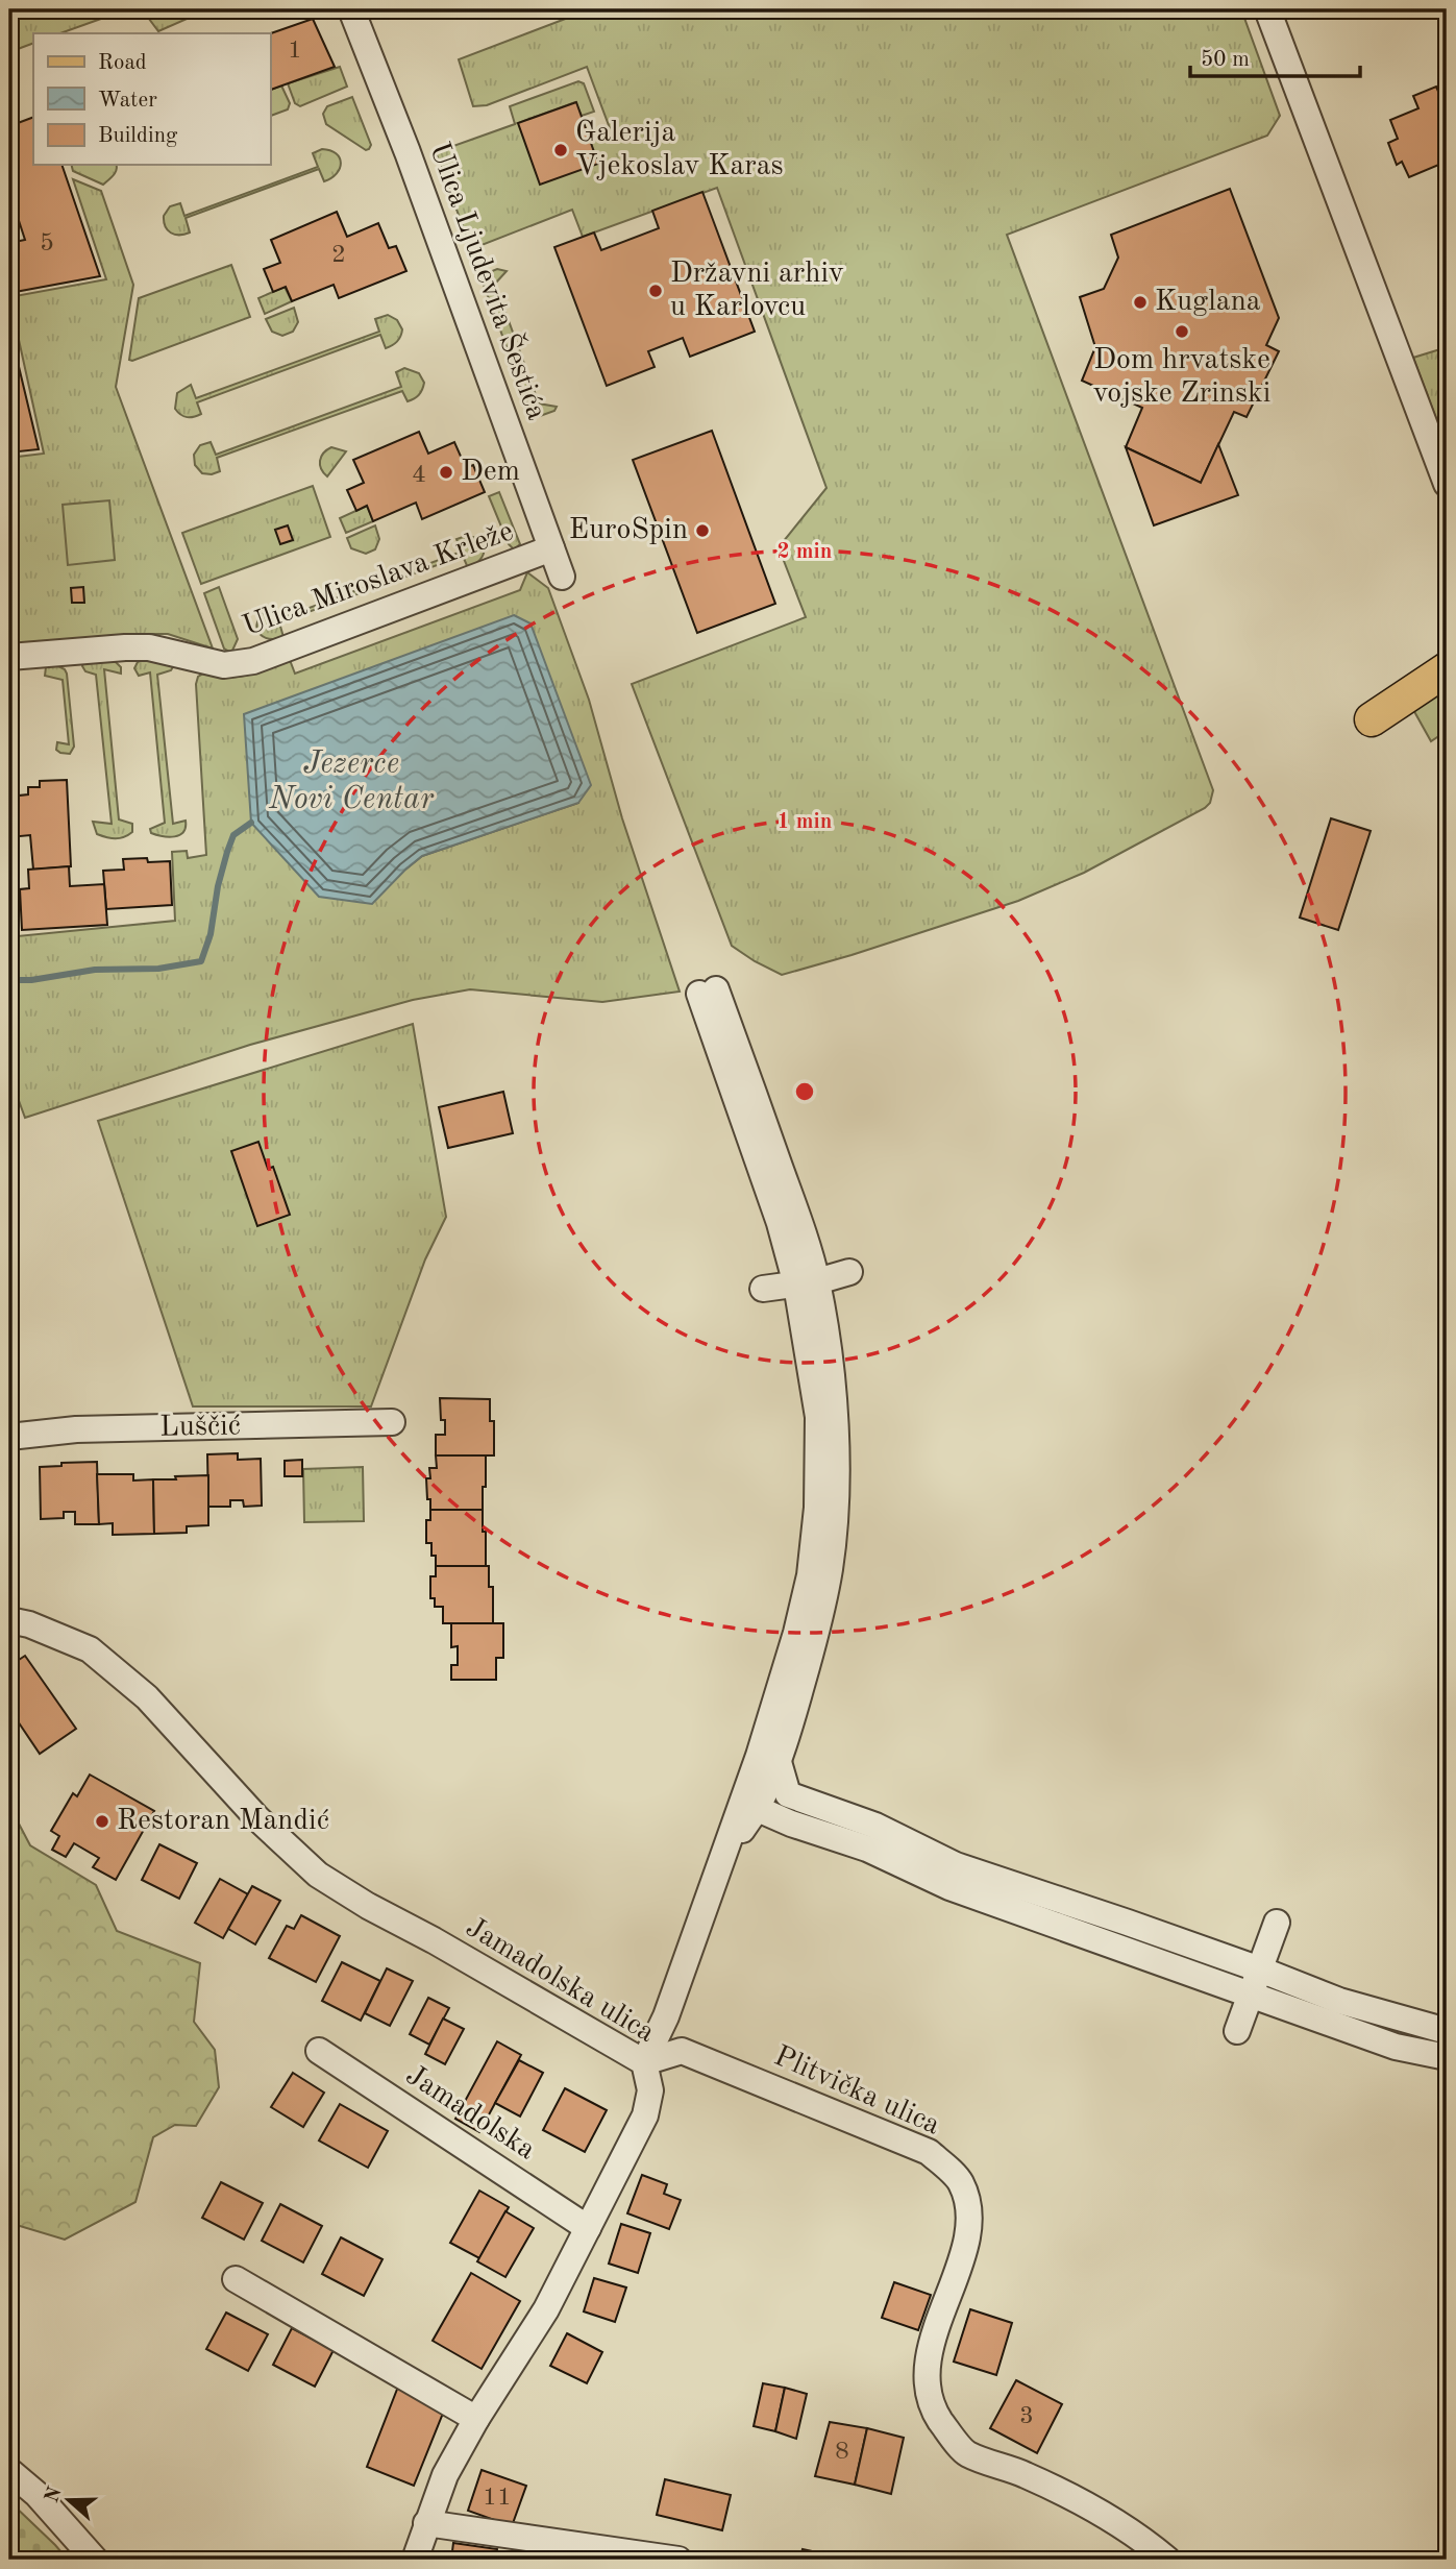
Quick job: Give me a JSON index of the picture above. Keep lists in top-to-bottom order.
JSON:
{
  "streets": {
    "street": [
      "Ulica Ljudevita Šestića",
      "Ulica Miroslava Krleže",
      "Luščić",
      "Jamadolska ulica",
      "Plitvička ulica",
      "Jamadolska"
    ]
  },
  "crossings": [
    ["Ulica Ljudevita Šestića", "Ulica Miroslava Krleže"],
    ["Jamadolska ulica", "Plitvička ulica"],
    ["Jamadolska ulica", "Jamadolska"]
  ],
  "water": ["Jezerce Novi Centar"],
  "places": [
    "Galerija Vjekoslav Karas",
    "Državni arhiv u Karlovcu",
    "Kuglana",
    "Dom hrvatske vojske Zrinski",
    "Dem",
    "EuroSpin",
    "Restoran Mandić"
  ],
  "house_numbers": [
    "1",
    "5",
    "2",
    "4",
    "3",
    "8",
    "11"
  ],
  "legend": ["Road", "Water", "Building"],
  "scale_bar": "50 m",
  "north": "left",
  "rings": ["2 min", "1 min"]
}
